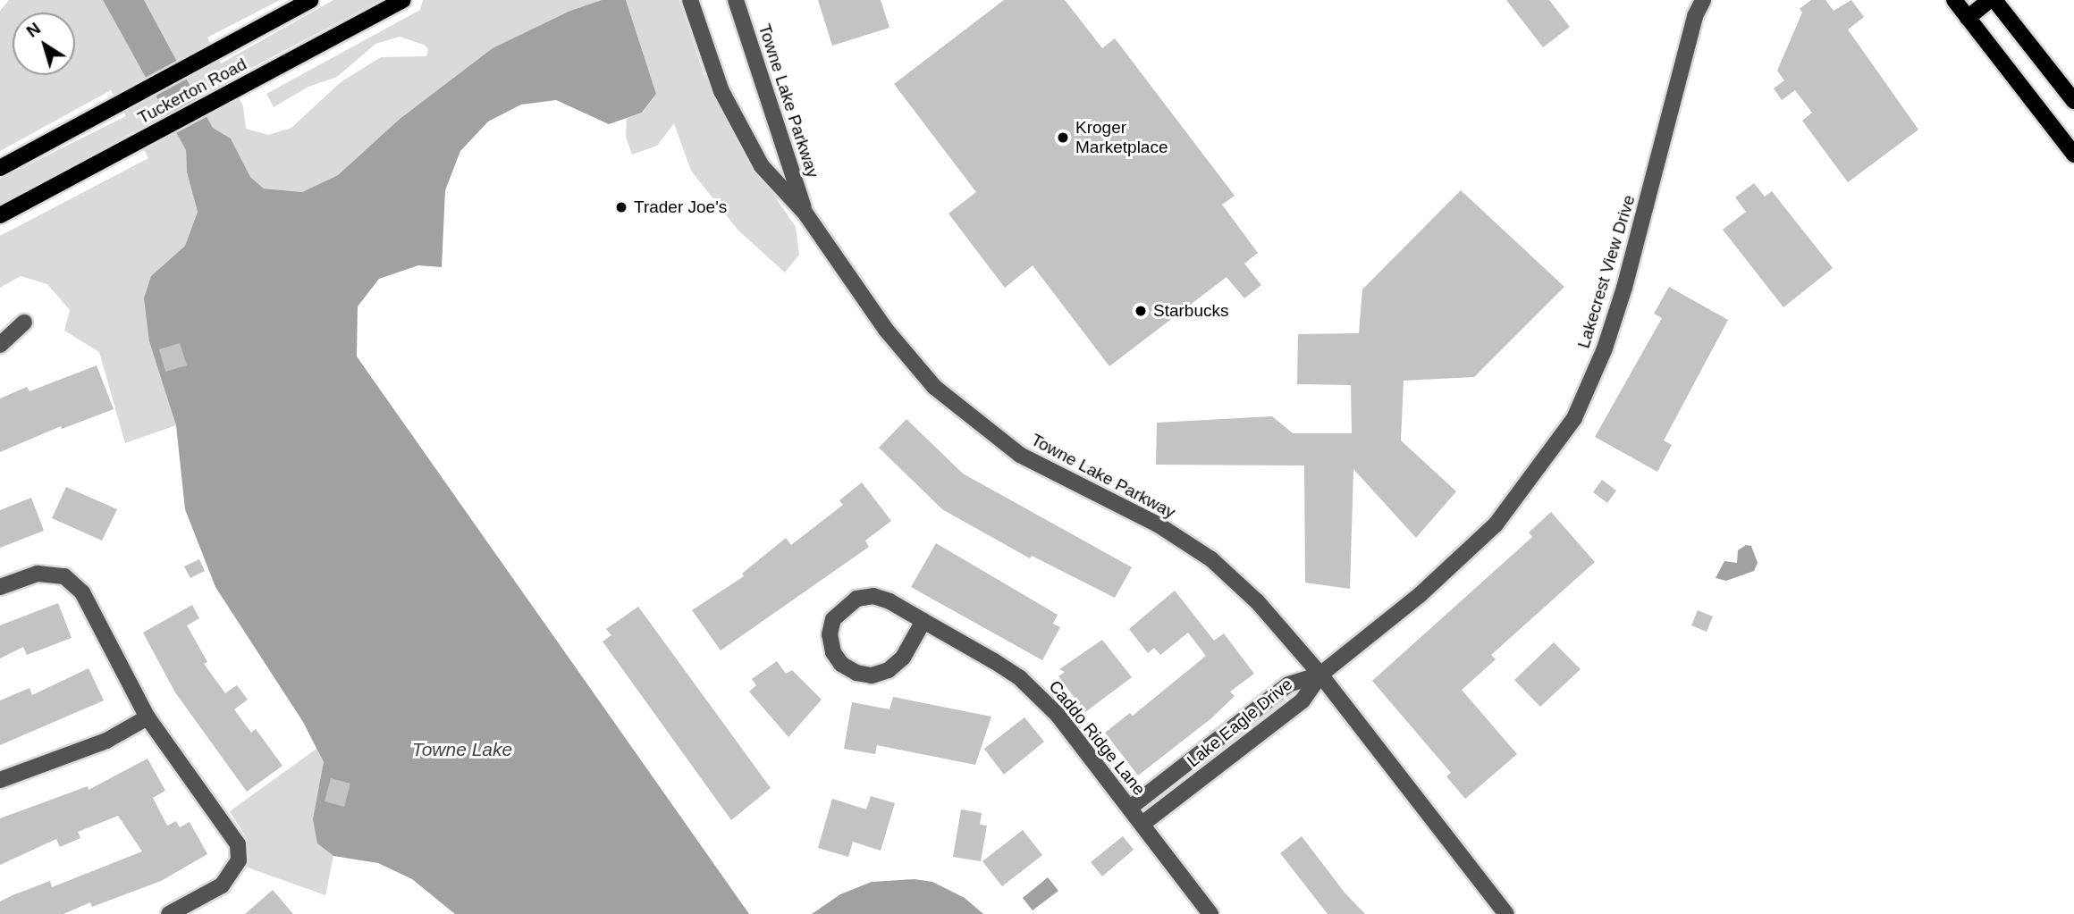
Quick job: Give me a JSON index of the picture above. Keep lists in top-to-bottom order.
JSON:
{
  "streets": {
    "main road": ["Tuckerton Road"],
    "street": [
      "Towne Lake Parkway",
      "Lakecrest View Drive",
      "Lake Eagle Drive",
      "Caddo Ridge Lane"
    ]
  },
  "crossings": [
    ["Towne Lake Parkway", "Lakecrest View Drive"],
    ["Towne Lake Parkway", "Lake Eagle Drive"],
    ["Lakecrest View Drive", "Lake Eagle Drive"],
    ["Lake Eagle Drive", "Caddo Ridge Lane"]
  ],
  "water": ["Towne Lake"],
  "places": ["Kroger Marketplace", "Trader Joe's", "Starbucks"],
  "north": "top left"
}
